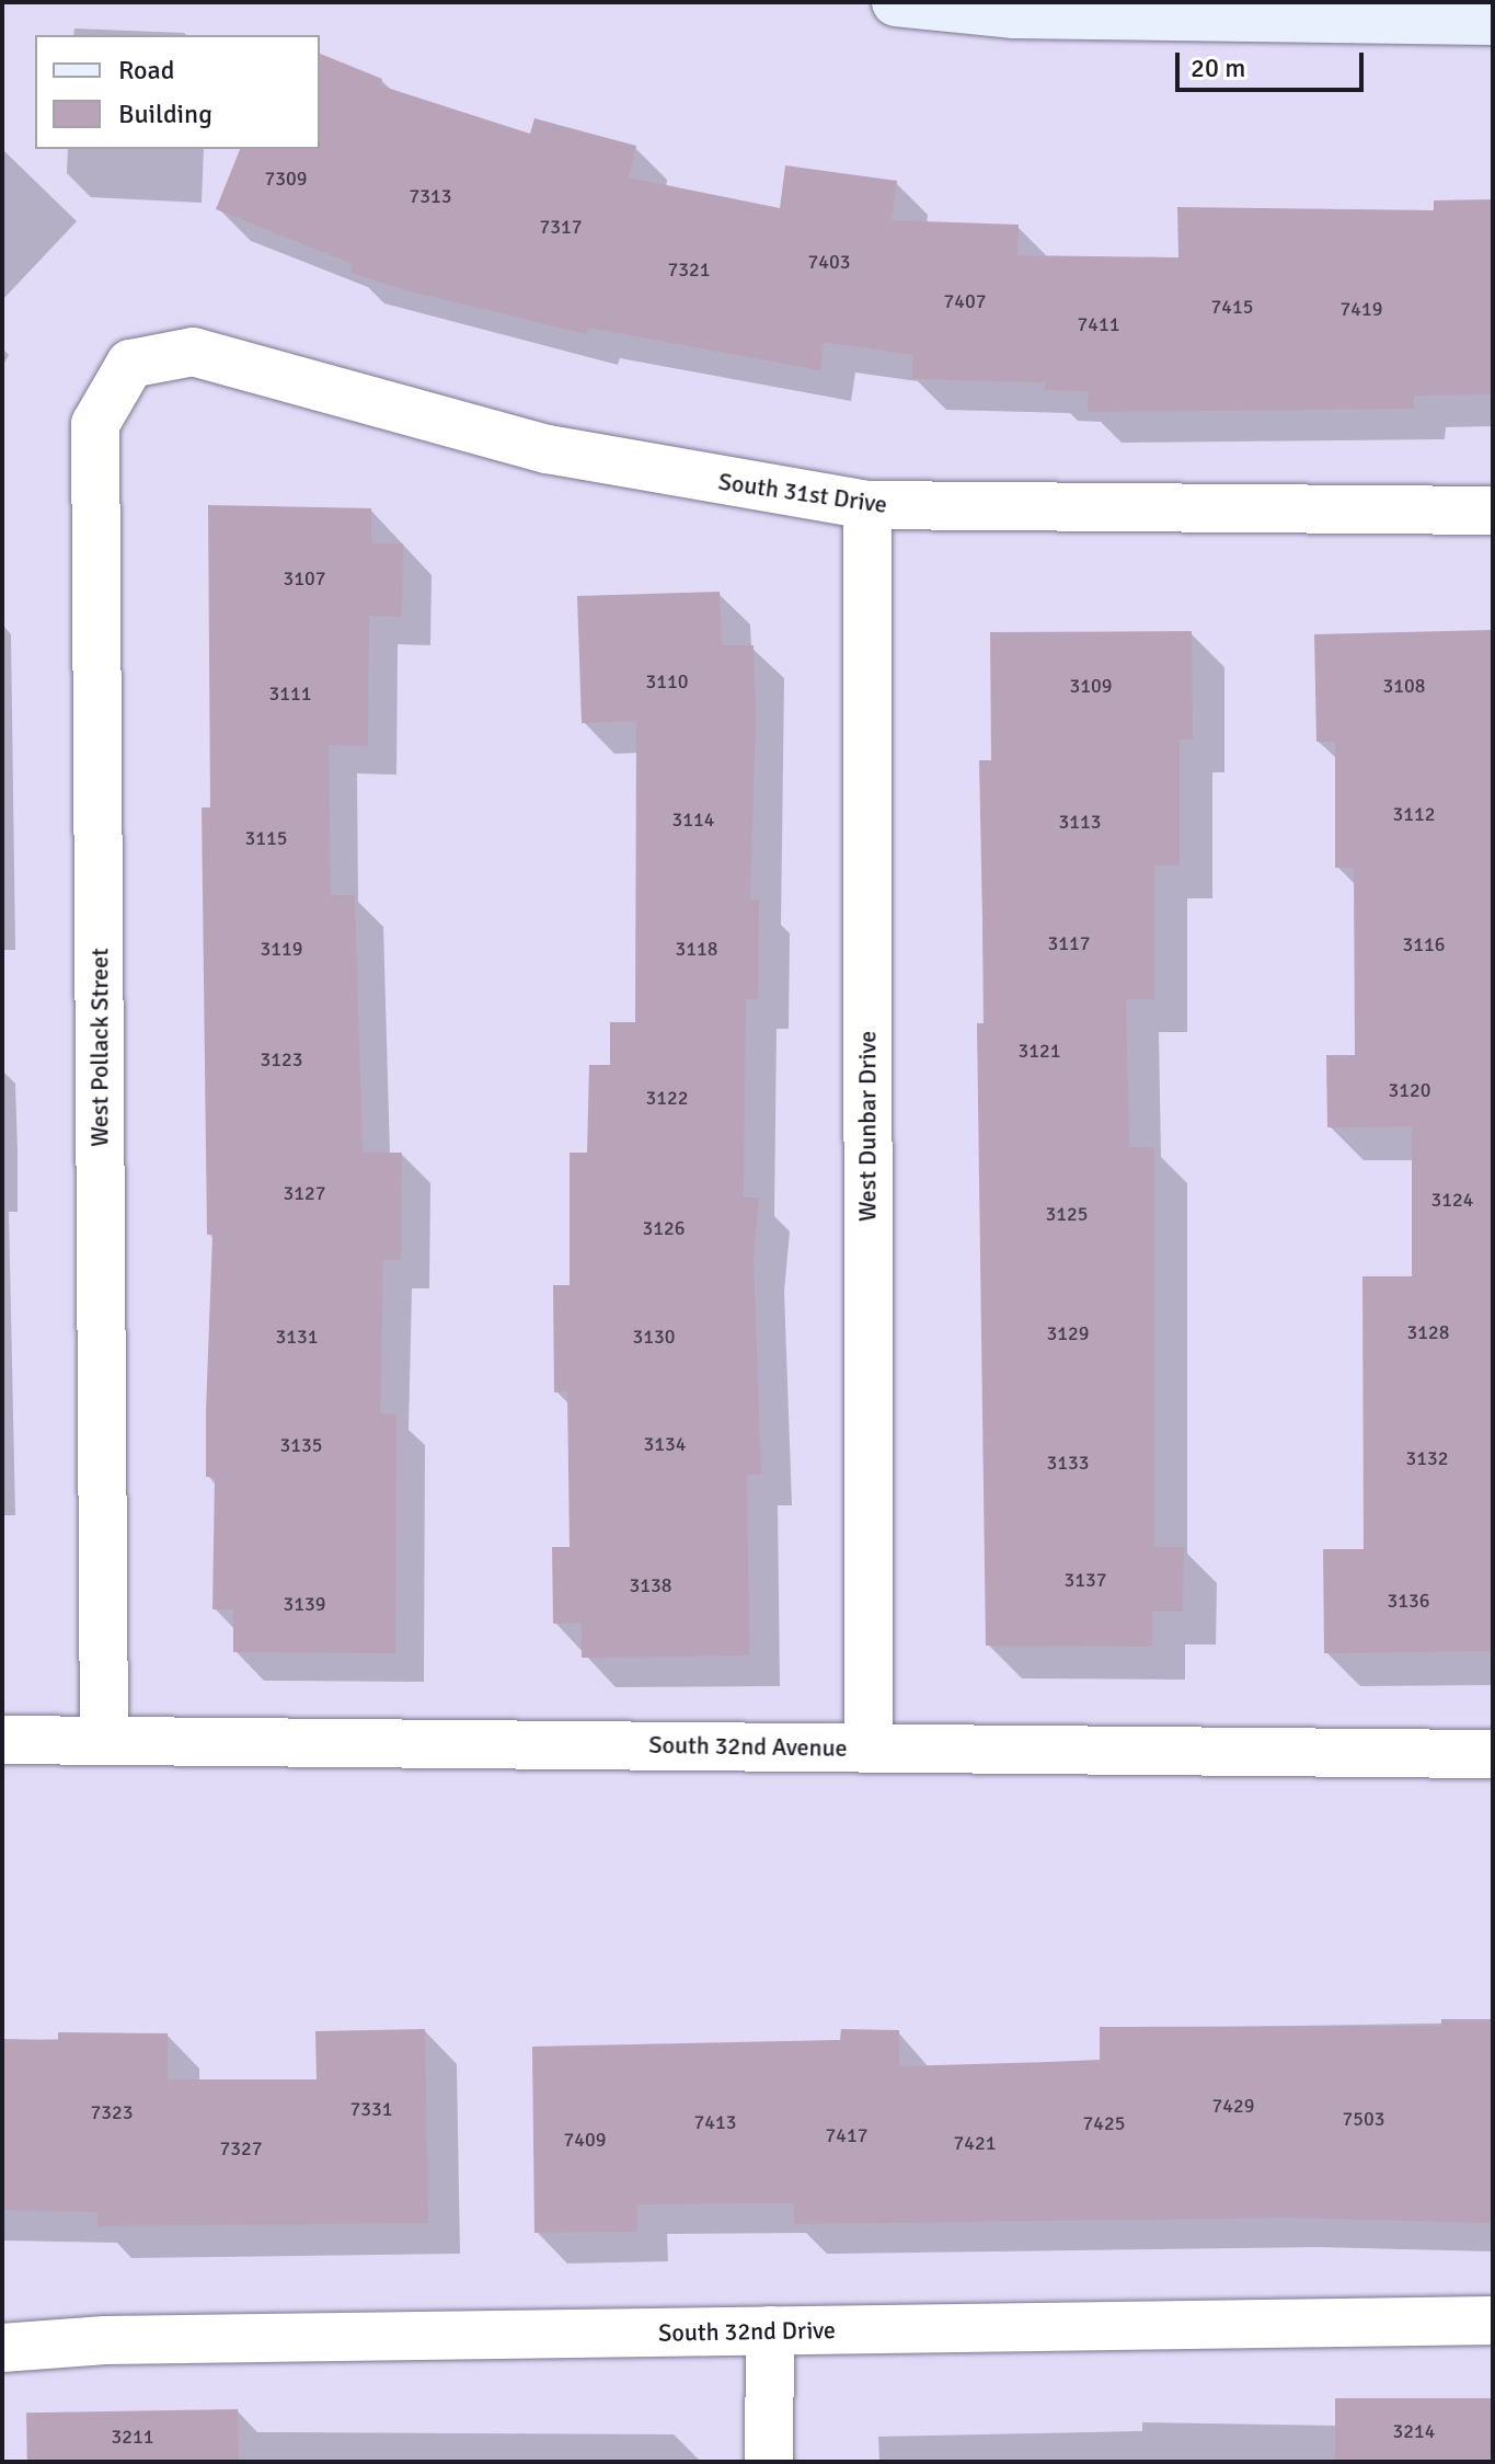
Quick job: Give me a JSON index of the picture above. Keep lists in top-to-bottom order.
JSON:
{
  "streets": {
    "street": [
      "South 31st Drive",
      "West Pollack Street",
      "West Dunbar Drive",
      "South 32nd Avenue",
      "South 32nd Drive"
    ]
  },
  "crossings": [
    ["South 31st Drive", "West Pollack Street"],
    ["South 31st Drive", "West Dunbar Drive"],
    ["West Pollack Street", "South 32nd Avenue"],
    ["West Dunbar Drive", "South 32nd Avenue"]
  ],
  "house_numbers": [
    "7309",
    "7313",
    "7317",
    "7403",
    "7321",
    "7407",
    "7415",
    "7419",
    "7411",
    "3107",
    "3110",
    "3109",
    "3108",
    "3111",
    "3112",
    "3114",
    "3113",
    "3115",
    "3117",
    "3116",
    "3119",
    "3118",
    "3121",
    "3123",
    "3120",
    "3122",
    "3127",
    "3124",
    "3125",
    "3126",
    "3128",
    "3129",
    "3131",
    "3130",
    "3134",
    "3135",
    "3132",
    "3133",
    "3137",
    "3138",
    "3136",
    "3139",
    "7429",
    "7331",
    "7323",
    "7503",
    "7413",
    "7425",
    "7417",
    "7409",
    "7421",
    "7327",
    "3214",
    "3211"
  ],
  "legend": ["Road", "Building"],
  "scale_bar": "20 m"
}
